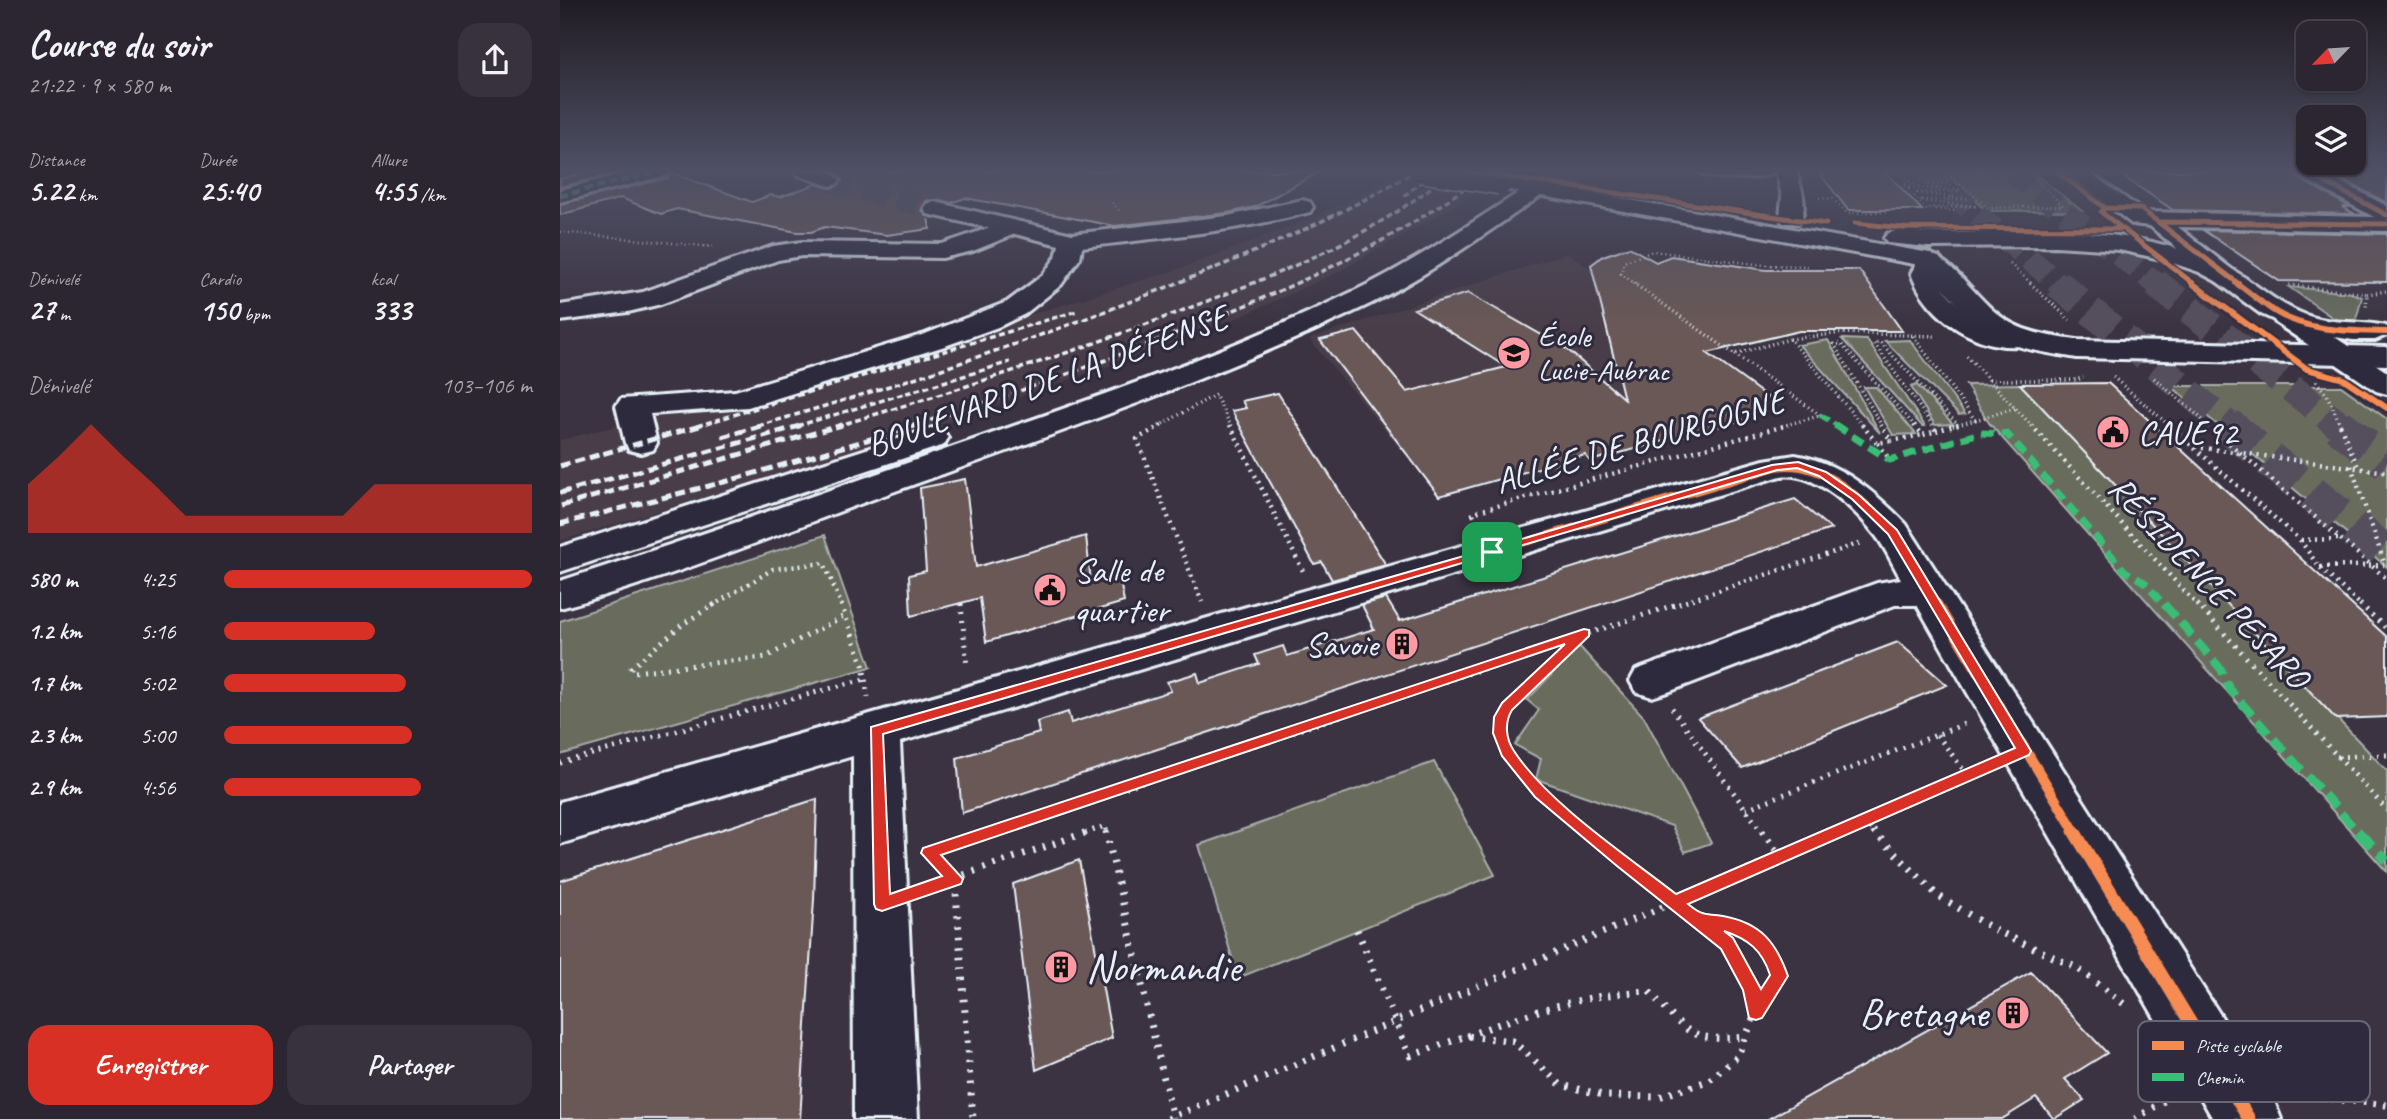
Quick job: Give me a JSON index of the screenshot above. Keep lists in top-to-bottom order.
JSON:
{
  "streets": {
    "main road": ["BOULEVARD DE LA DÉFENSE"],
    "path": ["ALLÉE DE BOURGOGNE", "RÉSIDENCE PESARO"]
  },
  "places": {
    "school or university": ["École Lucie-Aubrac"],
    "public building": ["CAUE92", "Salle de quartier"],
    "building": ["Savoie", "Normandie", "Bretagne"]
  },
  "legend": ["Piste cyclable", "Chemin"],
  "north": "bottom left",
  "page": {
    "heading": ["Course du soir", "21:22 · 9 × 580 m"],
    "stats": [
      ["Distance", "5.22 km"],
      ["Durée", "25:40"],
      ["Allure", "4:55 /km"],
      ["Dénivelé", "27 m"],
      ["Cardio", "150 bpm"],
      ["kcal", "333"]
    ],
    "chart": ["Dénivelé", "103–106 m"],
    "list": [
      {
        "name": "580 m",
        "note": "4:25"
      },
      {
        "name": "1.2 km",
        "note": "5:16"
      },
      {
        "name": "1.7 km",
        "note": "5:02"
      },
      {
        "name": "2.3 km",
        "note": "5:00"
      },
      {
        "name": "2.9 km",
        "note": "4:56"
      }
    ],
    "buttons": ["Enregistrer", "Partager"]
  }
}
